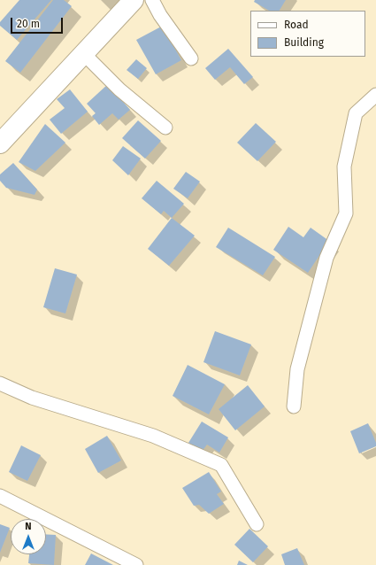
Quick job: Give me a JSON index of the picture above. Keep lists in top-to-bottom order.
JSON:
{
  "legend": ["Road", "Building"],
  "scale_bar": "20 m",
  "north": "top"
}
